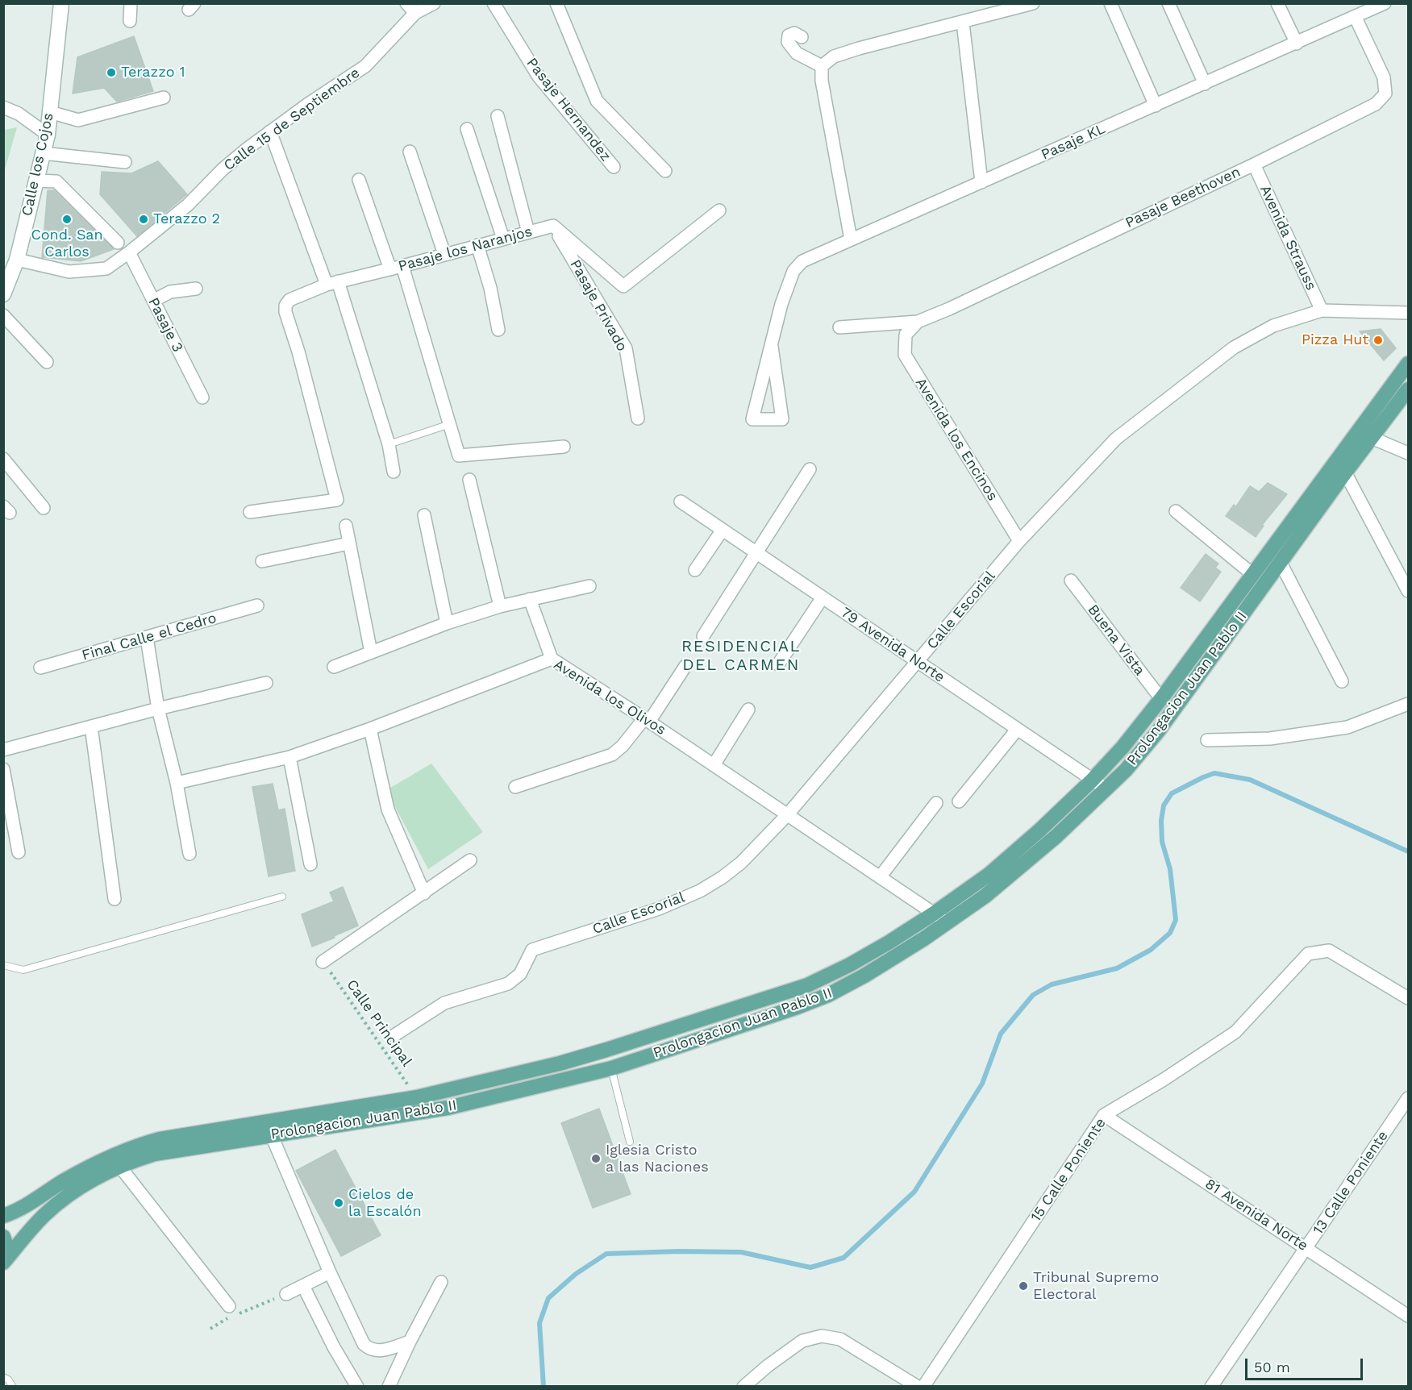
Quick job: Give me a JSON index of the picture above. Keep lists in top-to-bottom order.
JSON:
{
  "streets": {
    "main road": ["Prolongacion Juan Pablo II"],
    "street": [
      "Pasaje Hernandez",
      "Calle 15 de Septiembre",
      "Pasaje KL",
      "Calle los Cojos",
      "Pasaje Beethoven",
      "Avenida Strauss",
      "Pasaje los Naranjos",
      "Pasaje Privado",
      "Pasaje 3",
      "Avenida los Encinos",
      "Calle Escorial",
      "Final Calle el Cedro",
      "Buena Vista",
      "79 Avenida Norte",
      "Avenida los Olivos",
      "15 Calle Poniente",
      "13 Calle Poniente",
      "81 Avenida Norte"
    ],
    "path": ["Calle Principal"]
  },
  "crossings": [
    ["Calle 15 de Septiembre", "Calle los Cojos"],
    ["Calle 15 de Septiembre", "Pasaje 3"],
    ["Pasaje KL", "Pasaje Beethoven"],
    ["Pasaje Beethoven", "Avenida Strauss"],
    ["Pasaje Beethoven", "Avenida los Encinos"],
    ["Avenida Strauss", "Calle Escorial"],
    ["Pasaje los Naranjos", "Pasaje Privado"],
    ["Avenida los Encinos", "Calle Escorial"],
    ["Calle Escorial", "79 Avenida Norte"],
    ["Calle Escorial", "Avenida los Olivos"],
    ["Buena Vista", "Prolongacion Juan Pablo II"],
    ["79 Avenida Norte", "Prolongacion Juan Pablo II"],
    ["Prolongacion Juan Pablo II", "Avenida los Olivos"],
    ["Prolongacion Juan Pablo II", "Calle Principal"],
    ["15 Calle Poniente", "81 Avenida Norte"],
    ["13 Calle Poniente", "81 Avenida Norte"]
  ],
  "districts": ["RESIDENCIAL DEL CARMEN"],
  "places": [
    "Terazzo 1",
    "Cond. San Carlos",
    "Terazzo 2",
    "Pizza Hut",
    "Iglesia Cristo a las Naciones",
    "Cielos de la Escalón",
    "Tribunal Supremo Electoral"
  ],
  "scale_bar": "50 m"
}
